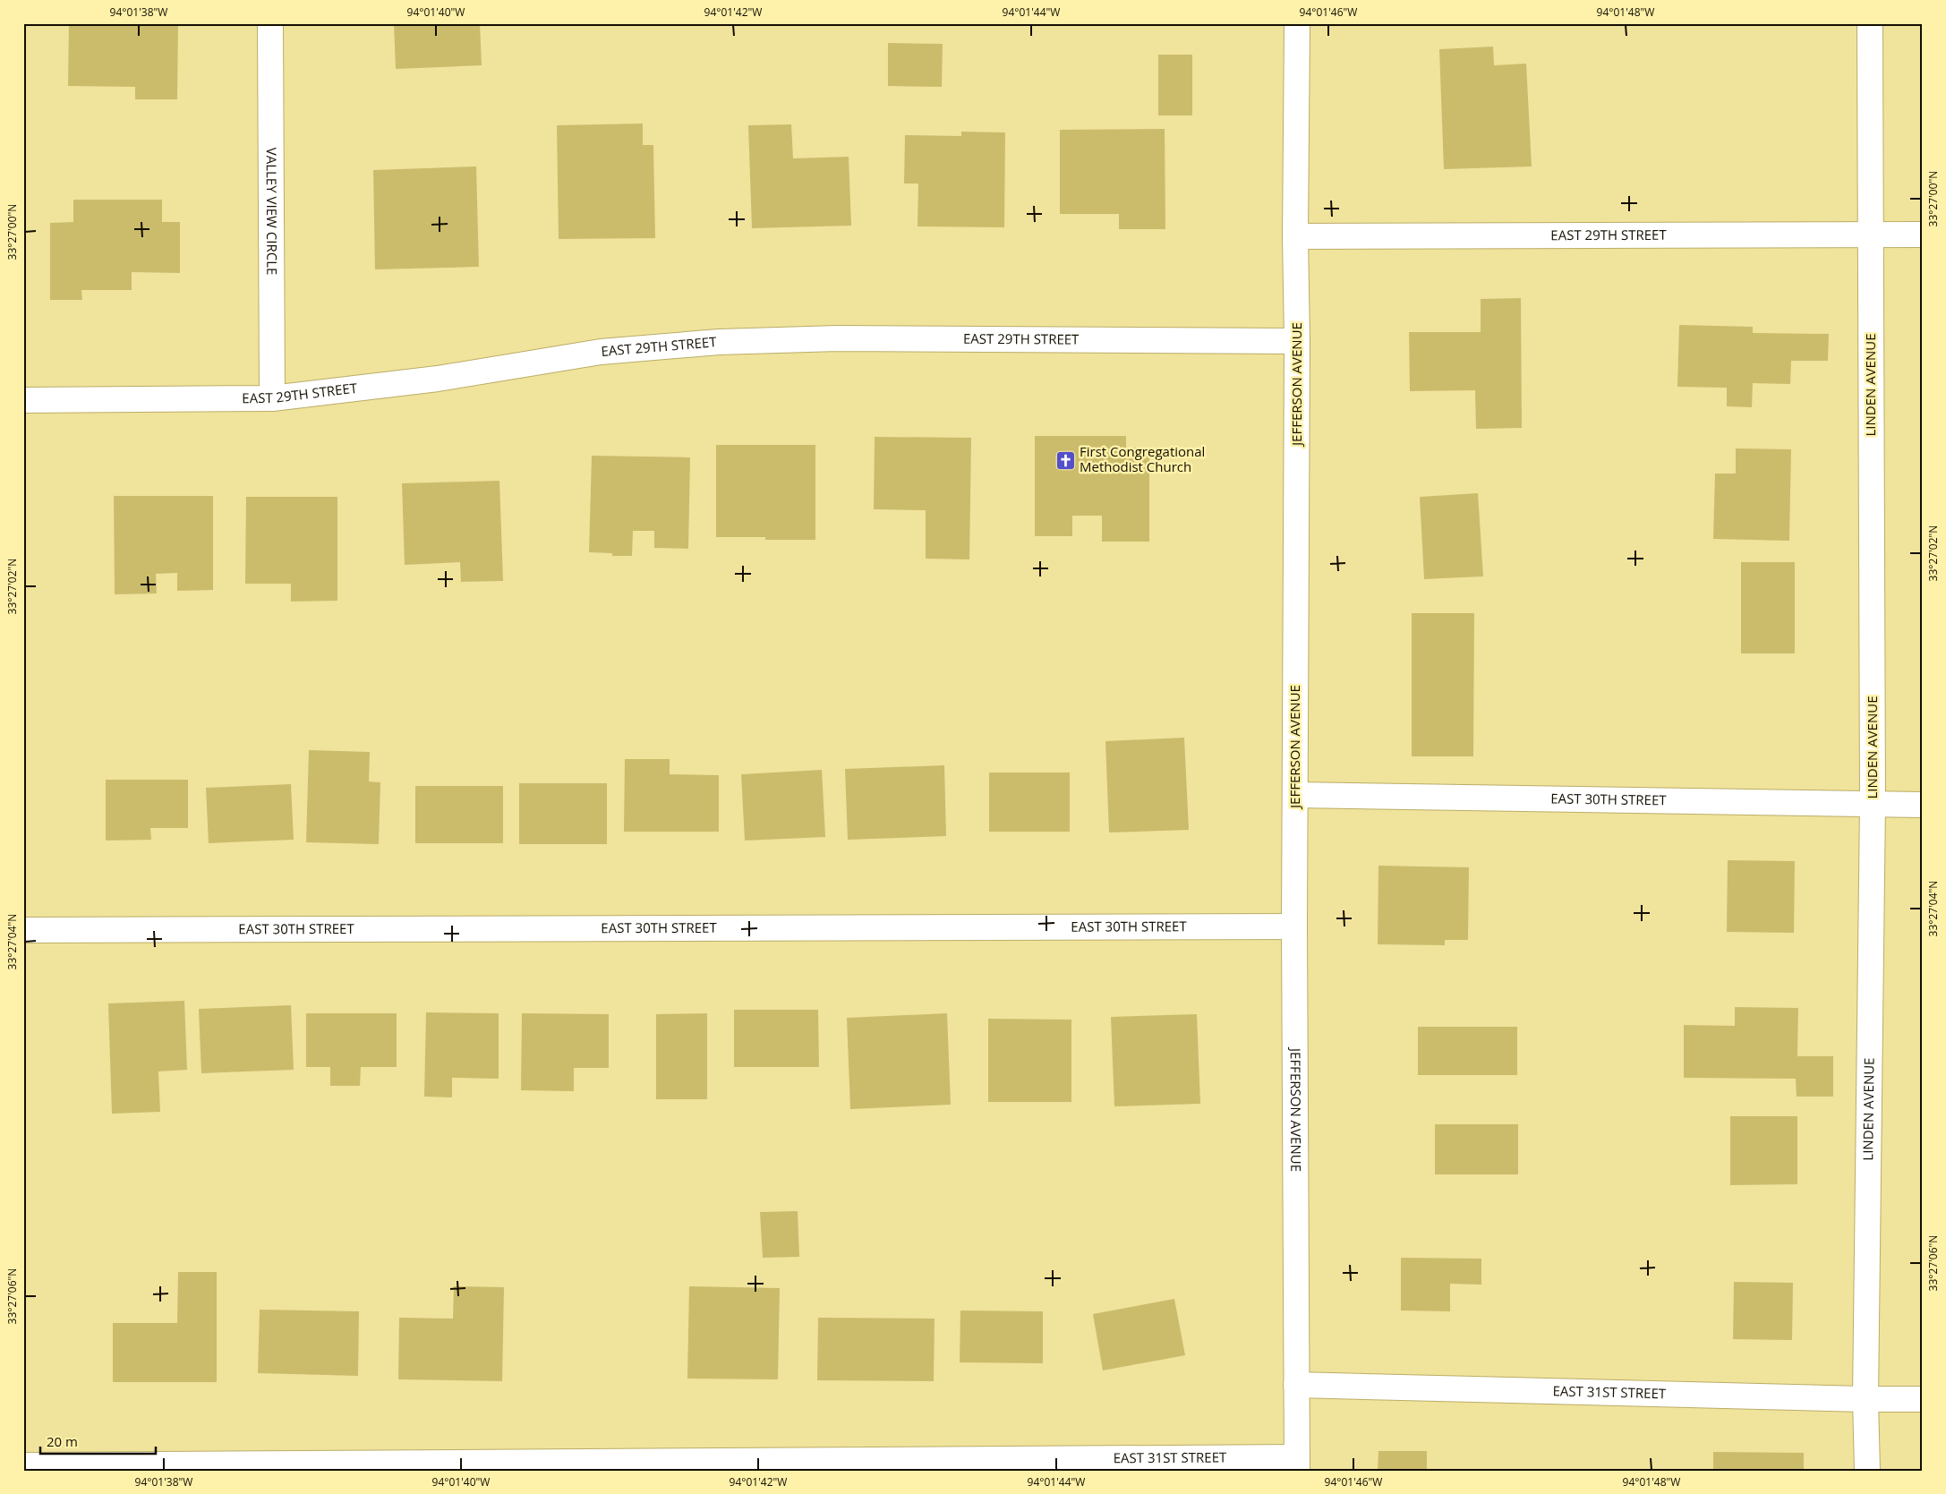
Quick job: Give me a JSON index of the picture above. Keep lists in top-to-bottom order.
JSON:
{
  "streets": {
    "street": [
      "VALLEY VIEW CIRCLE",
      "EAST 29TH STREET",
      "JEFFERSON AVENUE",
      "LINDEN AVENUE",
      "EAST 30TH STREET",
      "EAST 31ST STREET"
    ]
  },
  "crossings": [
    ["VALLEY VIEW CIRCLE", "EAST 29TH STREET"],
    ["EAST 29TH STREET", "JEFFERSON AVENUE"],
    ["EAST 29TH STREET", "LINDEN AVENUE"],
    ["JEFFERSON AVENUE", "EAST 30TH STREET"],
    ["JEFFERSON AVENUE", "EAST 31ST STREET"],
    ["LINDEN AVENUE", "EAST 30TH STREET"],
    ["LINDEN AVENUE", "EAST 31ST STREET"]
  ],
  "places": {
    "church": ["First Congregational Methodist Church"]
  },
  "scale_bar": "20 m",
  "coordinates": [
    "94°01'38\"W",
    "94°01'40\"W",
    "94°01'42\"W",
    "94°01'44\"W",
    "94°01'46\"W",
    "94°01'48\"W",
    "33°27'00\"N",
    "33°27'02\"N",
    "33°27'04\"N",
    "33°27'06\"N"
  ]
}
